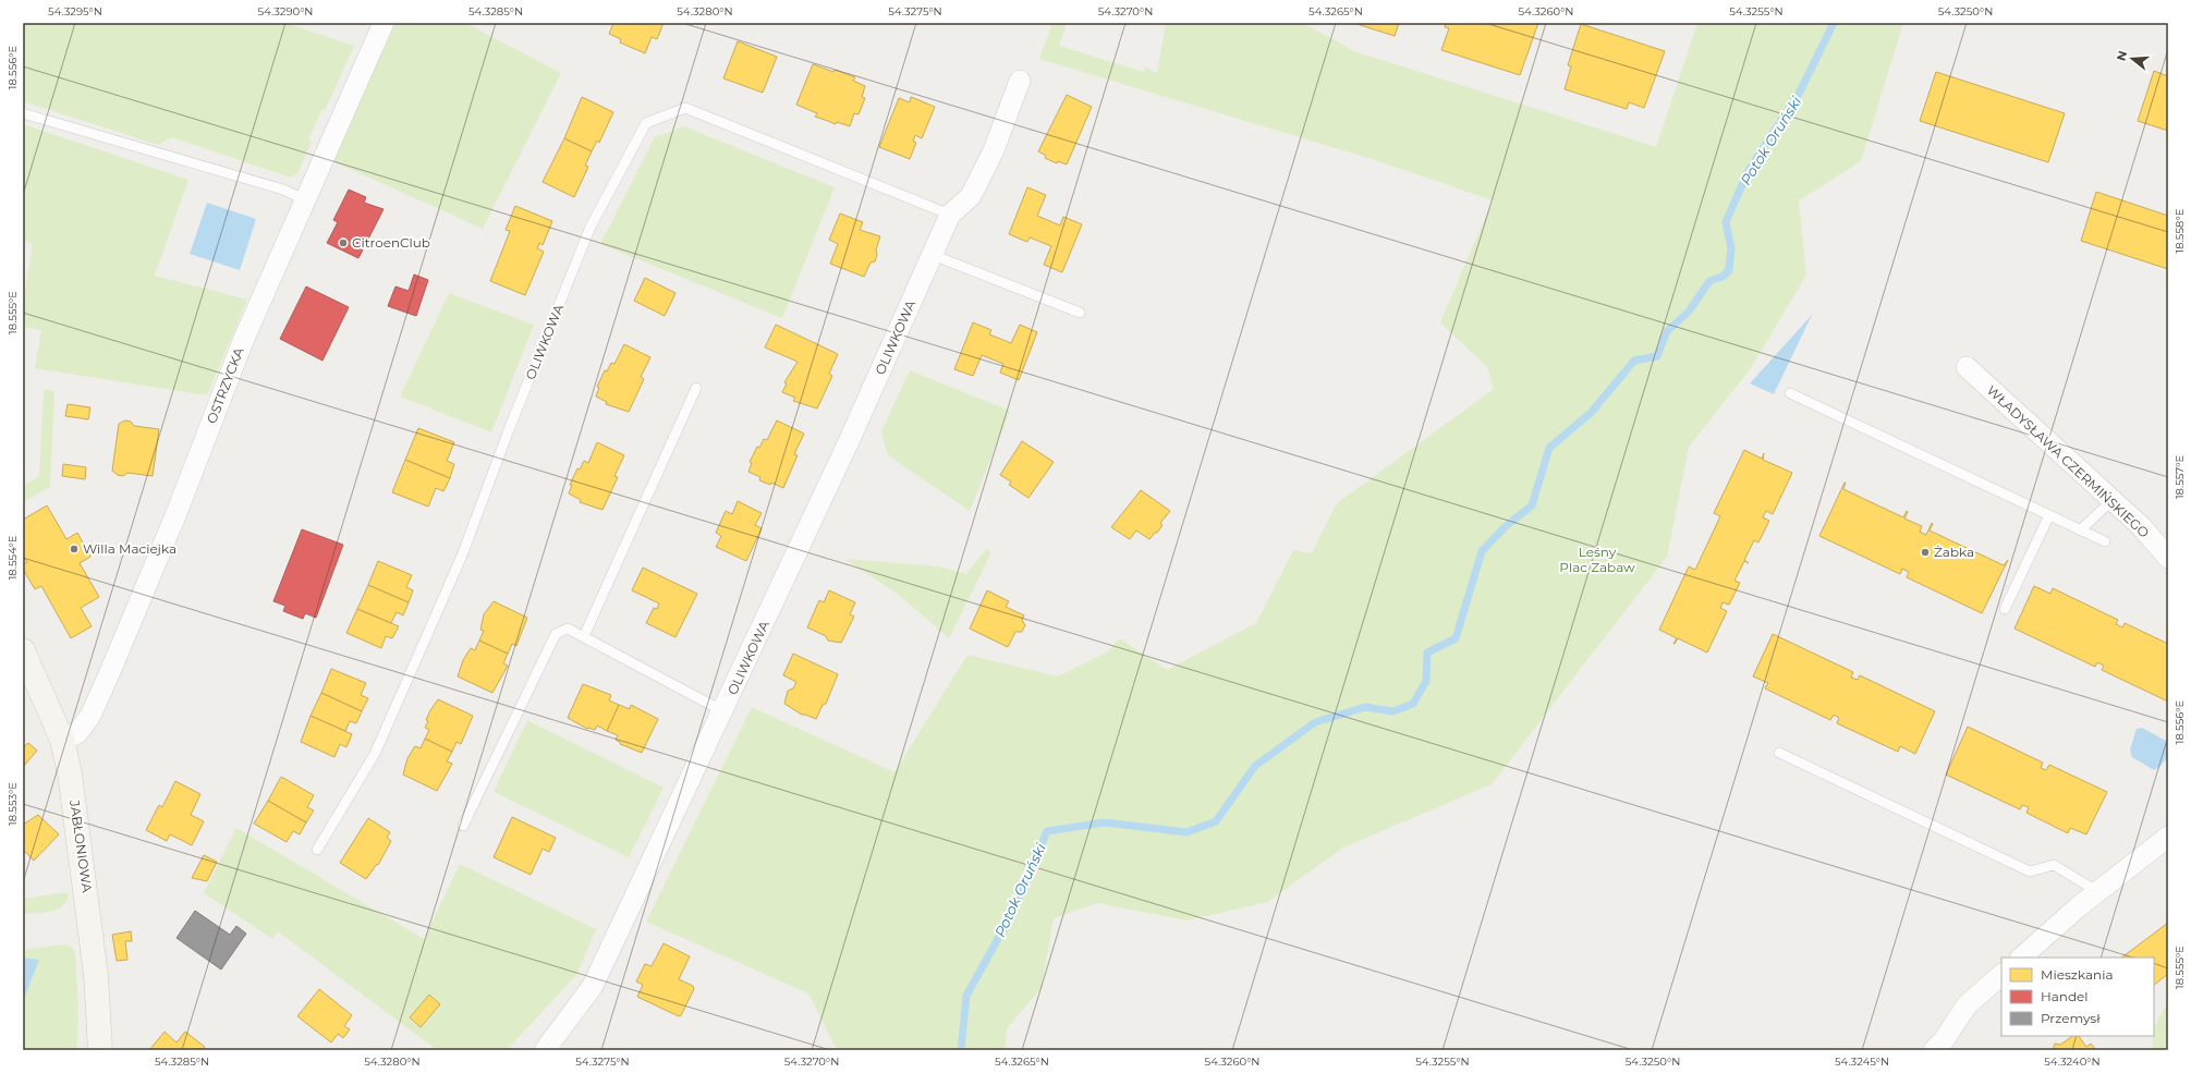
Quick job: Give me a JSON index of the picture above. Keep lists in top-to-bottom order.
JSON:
{
  "streets": {
    "main road": ["JABŁONIOWA"],
    "street": ["OLIWKOWA", "OSTRZYCKA", "WŁADYSŁAWA CZERMIŃSKIEGO"]
  },
  "crossings": [
    ["OSTRZYCKA", "JABŁONIOWA"]
  ],
  "water": ["Potok Oruński"],
  "parks": ["Leśny Plac Zabaw"],
  "places": ["CitroenClub", "Willa Maciejka", "Żabka"],
  "legend": ["Mieszkania", "Handel", "Przemysł"],
  "north": "left",
  "coordinates": [
    "54.3295°N",
    "54.3290°N",
    "54.3285°N",
    "54.3280°N",
    "54.3275°N",
    "54.3270°N",
    "54.3265°N",
    "54.3260°N",
    "54.3255°N",
    "54.3250°N",
    "18.556°E",
    "18.558°E",
    "18.555°E",
    "18.557°E",
    "18.554°E",
    "18.553°E",
    "54.3245°N",
    "54.3240°N"
  ]
}
